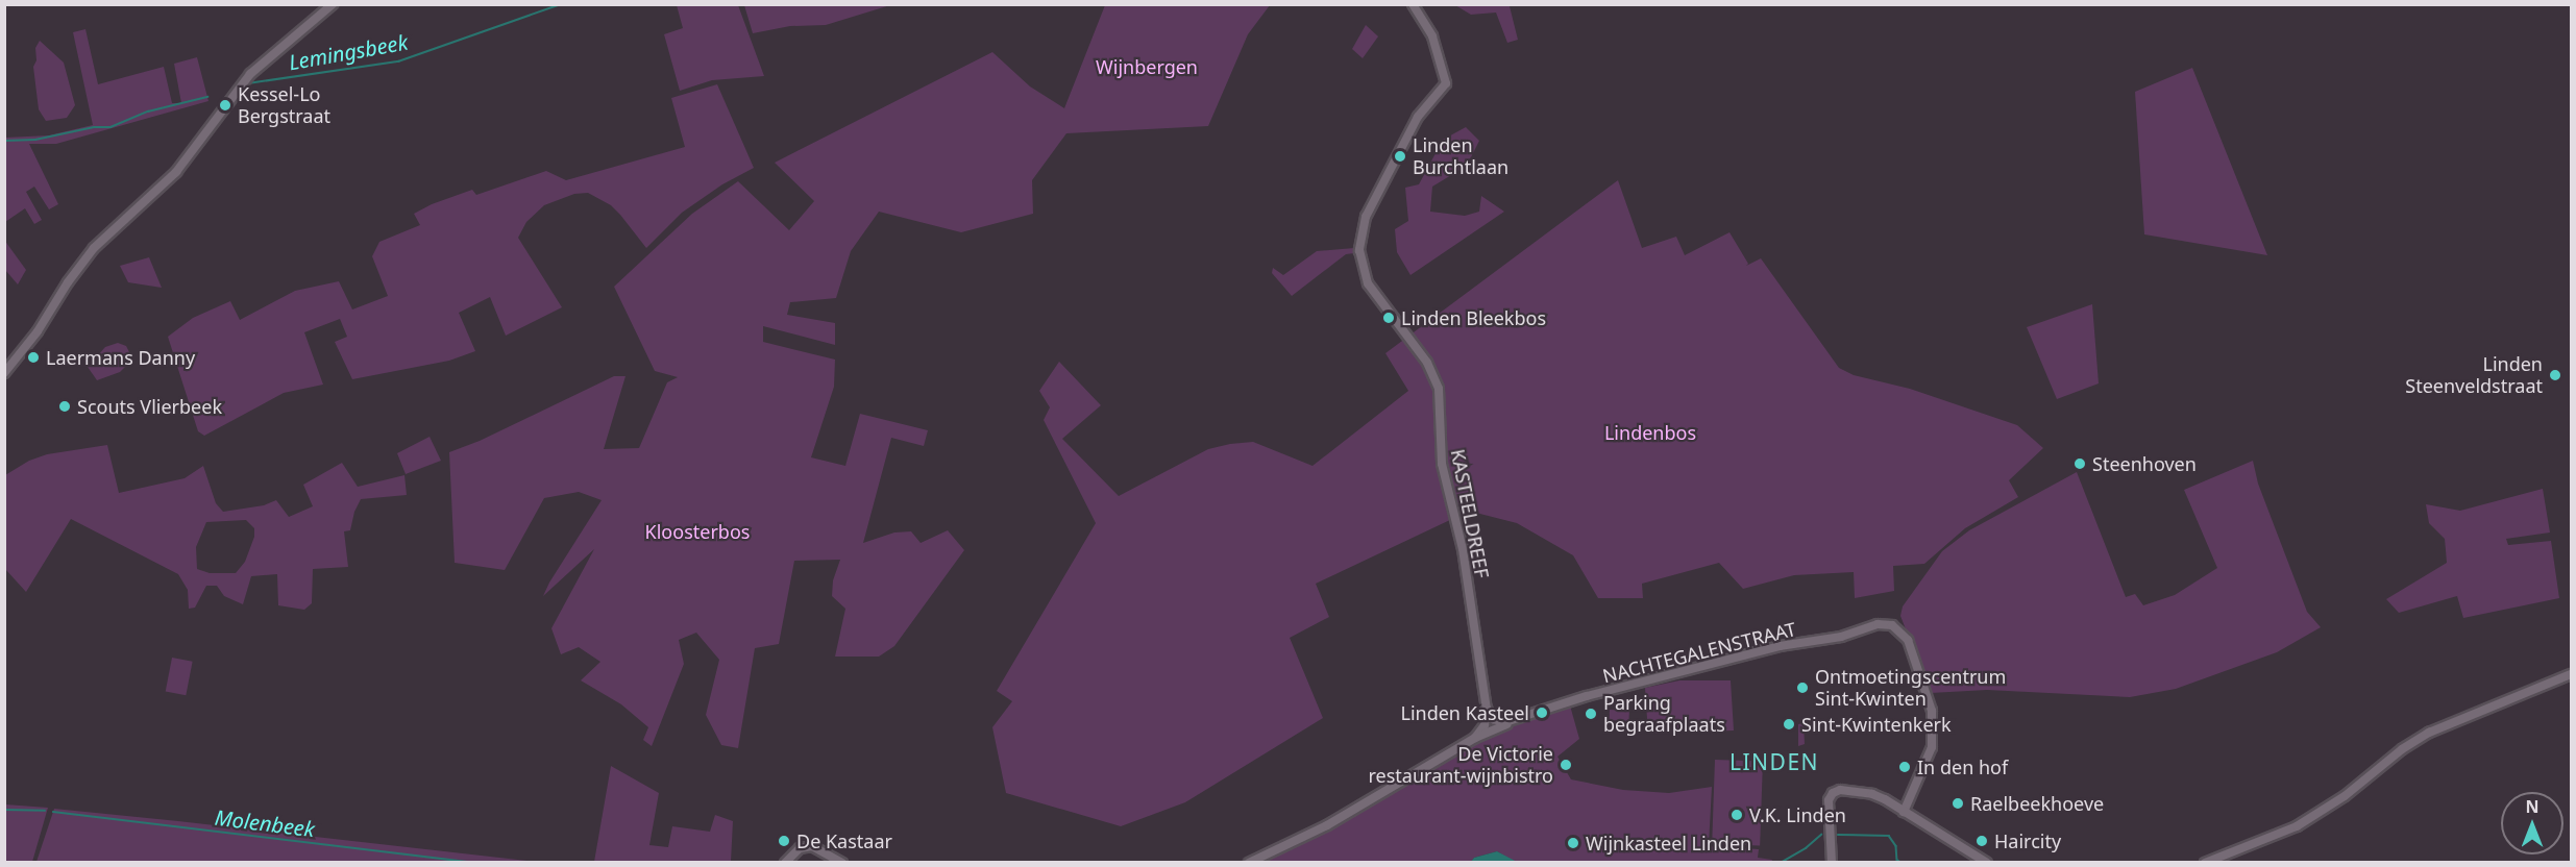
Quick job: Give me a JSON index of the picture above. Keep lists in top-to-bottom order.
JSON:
{
  "streets": {
    "street": ["KASTEELDREEF", "NACHTEGALENSTRAAT"]
  },
  "crossings": [
    ["KASTEELDREEF", "NACHTEGALENSTRAAT"]
  ],
  "districts": ["LINDEN"],
  "water": ["Lemingsbeek", "Molenbeek"],
  "parks": ["Wijnbergen", "Lindenbos", "Kloosterbos"],
  "places": [
    "Kessel-Lo Bergstraat",
    "Linden Burchtlaan",
    "Linden Bleekbos",
    "Laermans Danny",
    "Linden Steenveldstraat",
    "Scouts Vlierbeek",
    "Steenhoven",
    "Ontmoetingscentrum Sint-Kwinten",
    "Linden Kasteel",
    "Parking begraafplaats",
    "Sint-Kwintenkerk",
    "De Victorie restaurant-wijnbistro",
    "In den hof",
    "Raelbeekhoeve",
    "V.K. Linden",
    "De Kastaar",
    "Haircity",
    "Wijnkasteel Linden"
  ],
  "north": "top"
}
